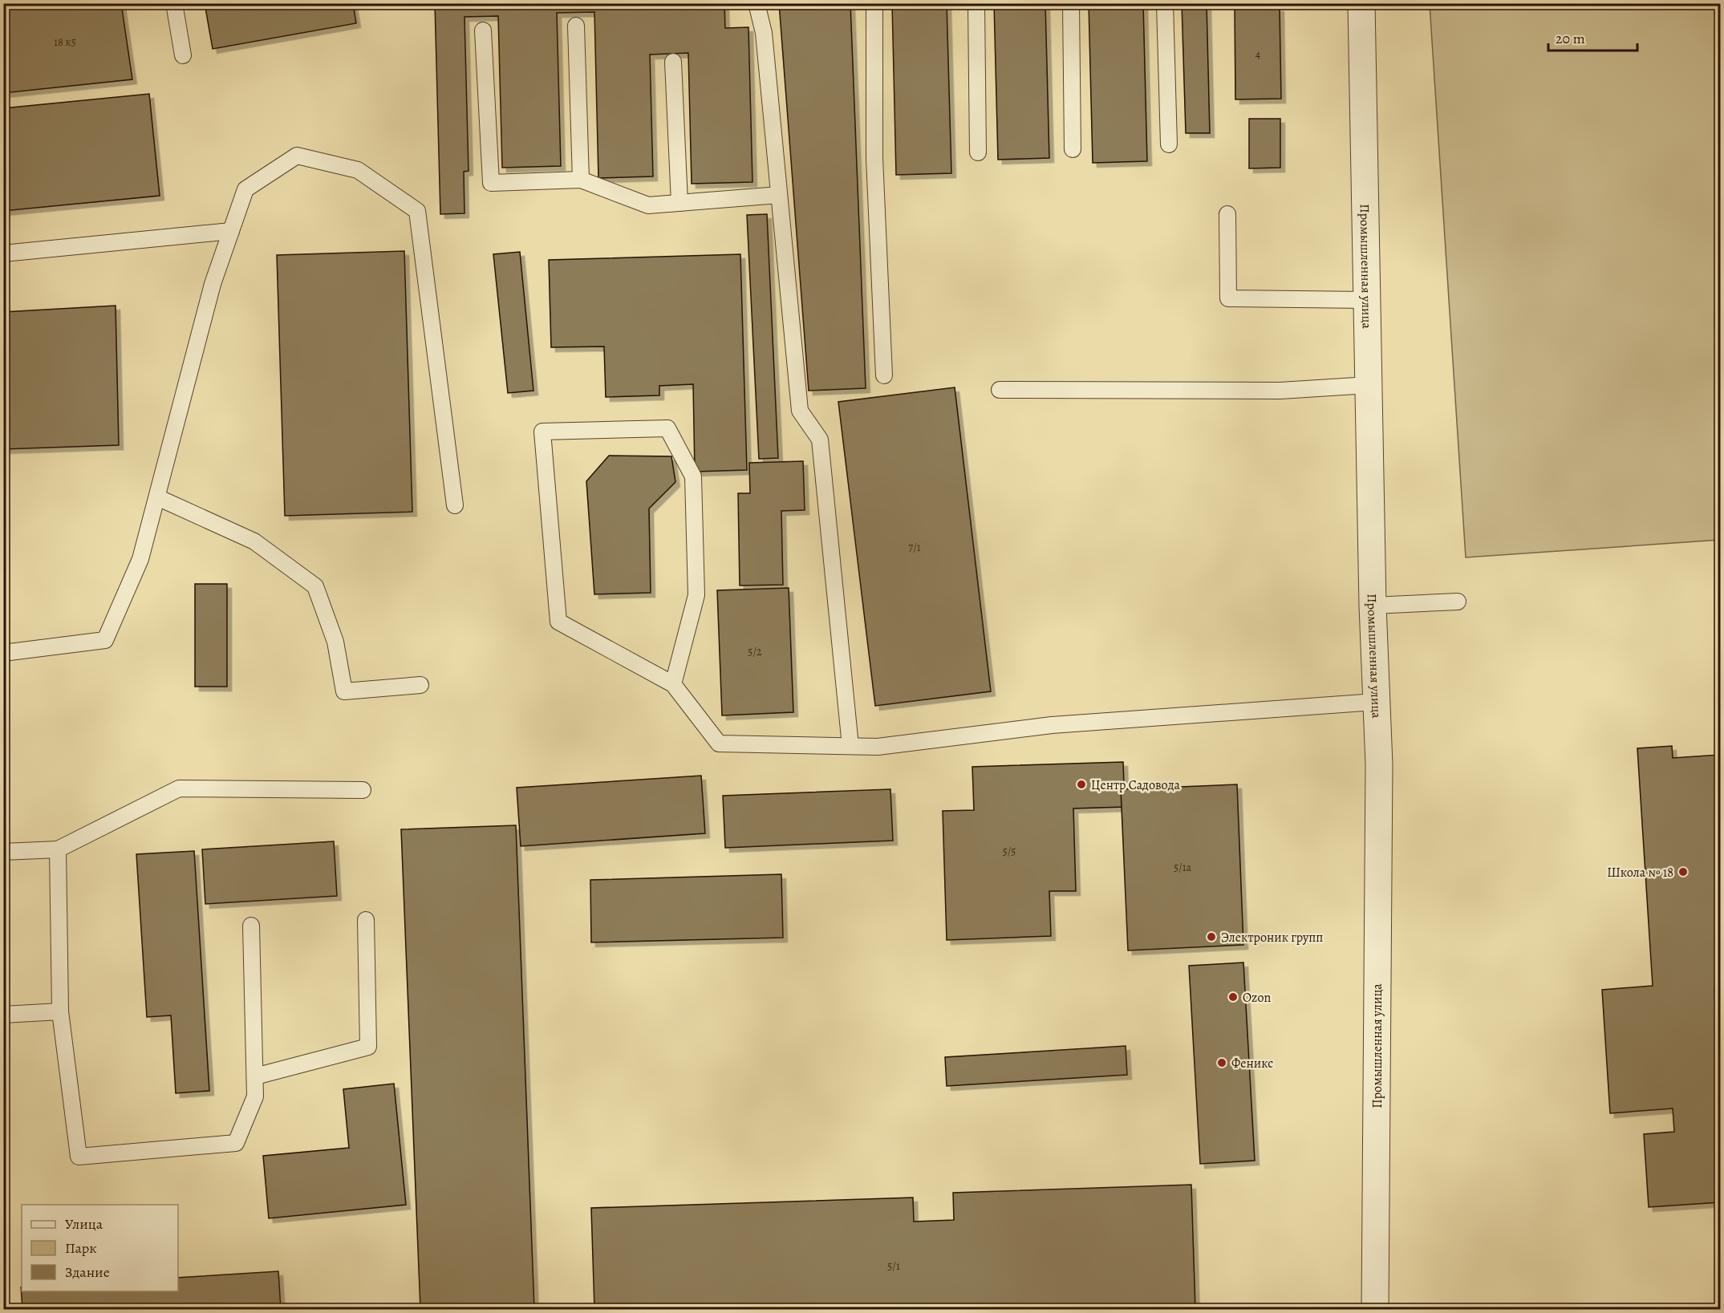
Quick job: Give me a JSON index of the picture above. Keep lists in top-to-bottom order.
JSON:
{
  "streets": {
    "street": ["Промышленная улица"]
  },
  "places": [
    "Центр Садовода",
    "Школа № 18",
    "Электроник групп",
    "Ozon",
    "Феникс"
  ],
  "house_numbers": [
    "18 к5",
    "4",
    "7/1",
    "5/2",
    "5/5",
    "5/1а",
    "5/1"
  ],
  "legend": ["Улица", "Парк", "Здание"],
  "scale_bar": "20 m"
}
